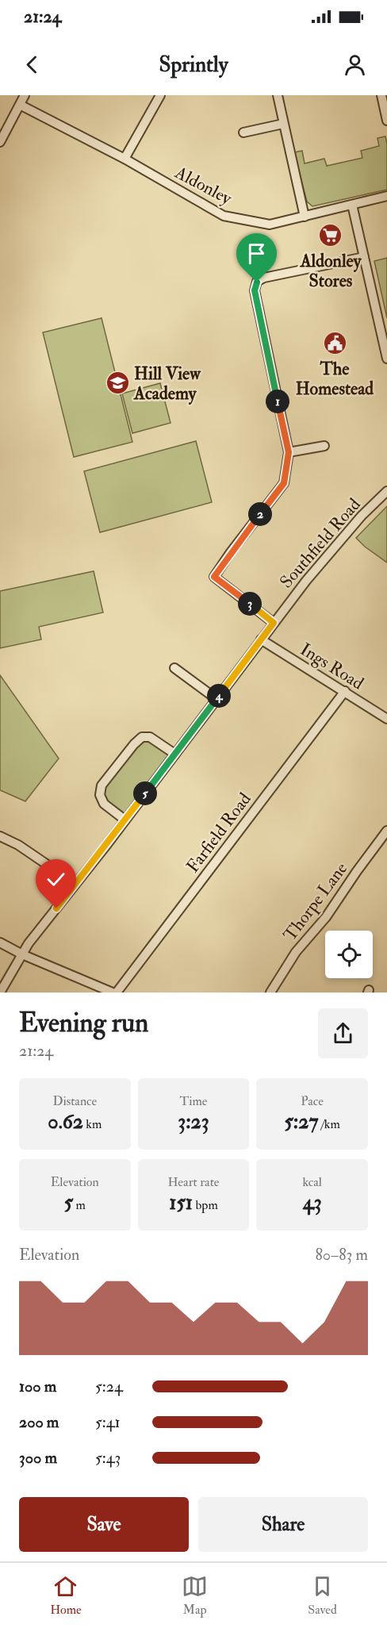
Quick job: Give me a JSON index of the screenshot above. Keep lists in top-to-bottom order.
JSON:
{
  "streets": {
    "street": [
      "Aldonley",
      "Southfield Road",
      "Ings Road",
      "Farfield Road",
      "Thorpe Lane"
    ]
  },
  "crossings": [
    ["Southfield Road", "Ings Road"],
    ["Ings Road", "Farfield Road"]
  ],
  "places": {
    "supermarket": ["Aldonley Stores"],
    "public building": ["The Homestead"],
    "school or university": ["Hill View Academy"]
  },
  "page": {
    "status": "21:24",
    "header": "Sprintly",
    "pins": [
      "1",
      "2",
      "3",
      "4",
      "5"
    ],
    "heading": ["Evening run", "21:24"],
    "stats": [
      ["Distance", "0.62 km"],
      ["Time", "3:23"],
      ["Pace", "5:27 /km"],
      ["Elevation", "5 m"],
      ["Heart rate", "151 bpm"],
      ["kcal", "43"]
    ],
    "chart": ["Elevation", "80–83 m"],
    "list": [
      {
        "name": "100 m",
        "note": "5:24"
      },
      {
        "name": "200 m",
        "note": "5:41"
      },
      {
        "name": "300 m",
        "note": "5:43"
      }
    ],
    "buttons": ["Save", "Share"],
    "tabs": ["Home", "Map", "Saved"]
  }
}
